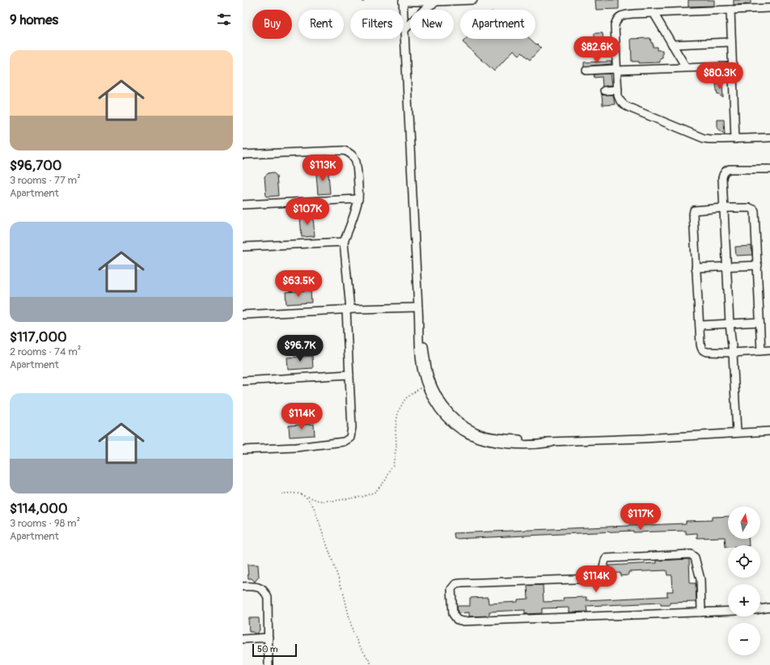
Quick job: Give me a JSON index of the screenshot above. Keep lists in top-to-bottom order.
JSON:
{
  "scale_bar": "50 m",
  "north": "top",
  "page": {
    "heading": "9 homes",
    "chip": [
      "Buy",
      "Rent",
      "Filters",
      "New",
      "Apartment"
    ],
    "price": [
      "$82.6K",
      "$80.3K",
      "$113K",
      "$107K",
      "$63.5K",
      "$96.7K",
      "$114K",
      "$117K",
      "$114K"
    ],
    "list": [
      {
        "name": "$96,700",
        "note": "3 rooms · 77 m² · Apartment"
      },
      {
        "name": "$117,000",
        "note": "2 rooms · 74 m² · Apartment"
      },
      {
        "name": "$114,000",
        "note": "3 rooms · 98 m² · Apartment"
      }
    ],
    "map_buttons": ["+", "−"],
    "scale": "50 m"
  }
}
